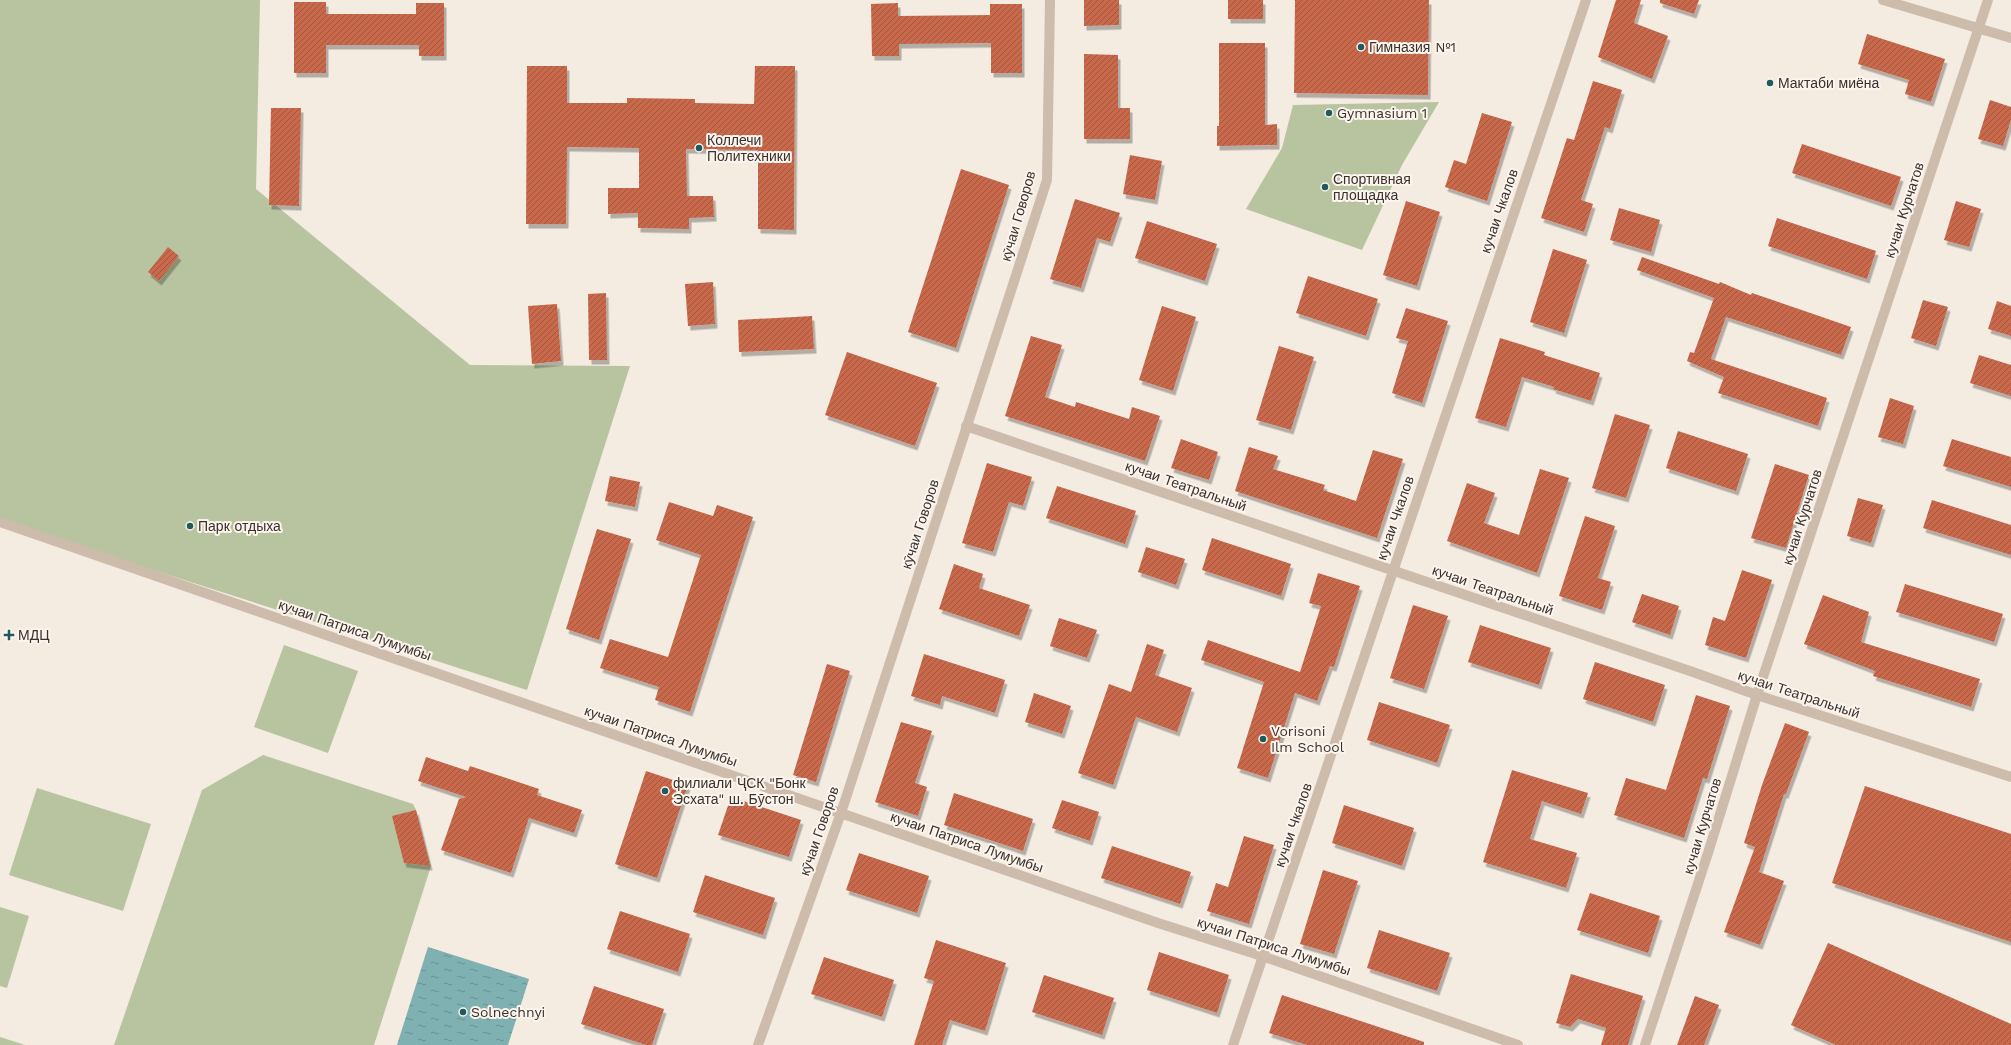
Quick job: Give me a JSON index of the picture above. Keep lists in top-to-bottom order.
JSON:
{
  "streets": {
    "street": [
      "кучаи Курчатов",
      "кучаи Чкалов",
      "кӯчаи Говоров",
      "кучаи Театральный",
      "кучаи Патриса Лумумбы"
    ]
  },
  "crossings": [
    ["кучаи Курчатов", "кучаи Театральный"],
    ["кучаи Чкалов", "кучаи Театральный"],
    ["кучаи Чкалов", "кучаи Патриса Лумумбы"],
    ["кӯчаи Говоров", "кучаи Театральный"],
    ["кӯчаи Говоров", "кучаи Патриса Лумумбы"]
  ],
  "places": {
    "other": [
      "Гимназия №1",
      "Мактаби миёна",
      "Gymnasium 1",
      "Коллечи Политехники",
      "Спортивная площадка",
      "Парк отдыха",
      "Vorisoni Ilm School",
      "филиали ҶСК \"Бонк Эсхата\" ш. Бӯстон",
      "Solnechnyi"
    ],
    "health": ["МДЦ"]
  }
}
